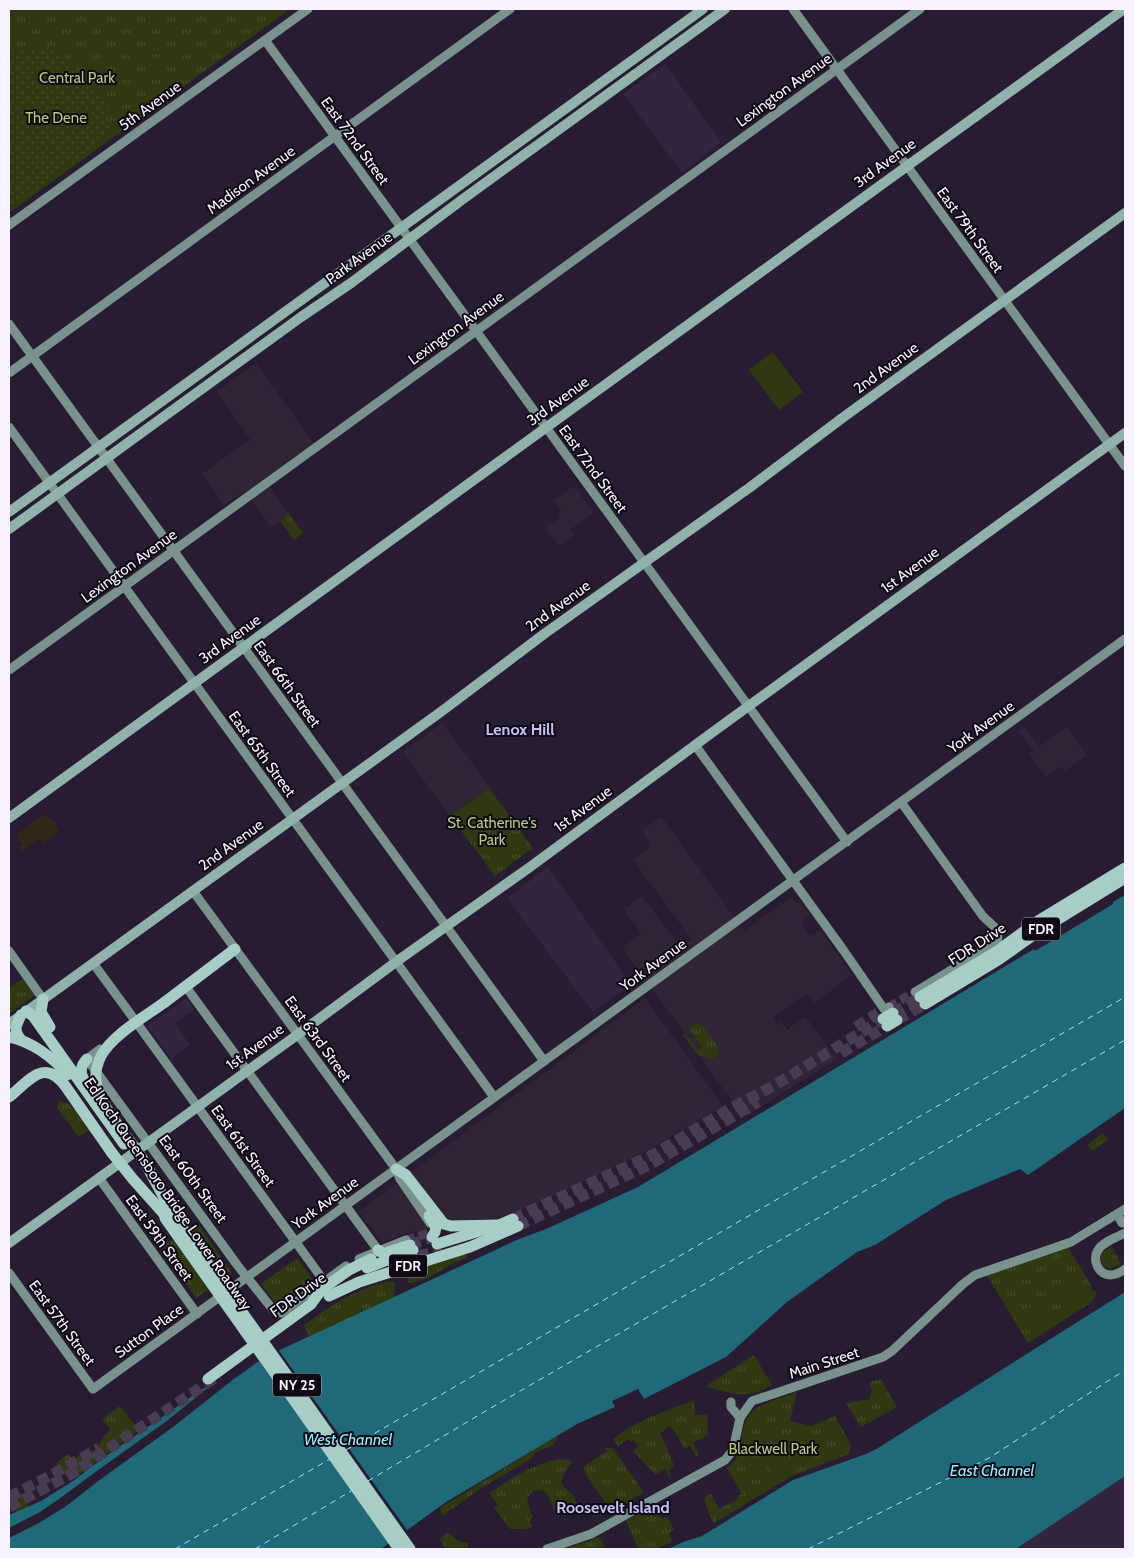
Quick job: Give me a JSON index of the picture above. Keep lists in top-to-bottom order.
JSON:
{
  "streets": {
    "highway": [
      "FDR",
      "FDR Drive",
      "Ed Koch Queensboro Bridge Lower Roadway",
      "NY 25"
    ],
    "main road": [
      "Lexington Avenue",
      "5th Avenue",
      "East 72nd Street",
      "3rd Avenue",
      "Madison Avenue",
      "East 79th Street",
      "Park Avenue",
      "2nd Avenue",
      "1st Avenue",
      "East 66th Street",
      "York Avenue",
      "East 65th Street",
      "East 63rd Street",
      "East 61st Street",
      "East 60th Street",
      "East 59th Street",
      "East 57th Street",
      "Sutton Place",
      "Main Street"
    ]
  },
  "crossings": [
    ["Lexington Avenue", "East 72nd Street"],
    ["Lexington Avenue", "East 79th Street"],
    ["Lexington Avenue", "East 66th Street"],
    ["Lexington Avenue", "East 65th Street"],
    ["5th Avenue", "East 72nd Street"],
    ["East 72nd Street", "3rd Avenue"],
    ["East 72nd Street", "Madison Avenue"],
    ["East 72nd Street", "Park Avenue"],
    ["East 72nd Street", "2nd Avenue"],
    ["East 72nd Street", "1st Avenue"],
    ["East 72nd Street", "York Avenue"],
    ["3rd Avenue", "East 79th Street"],
    ["3rd Avenue", "East 66th Street"],
    ["3rd Avenue", "East 65th Street"],
    ["Madison Avenue", "East 66th Street"],
    ["East 79th Street", "2nd Avenue"],
    ["East 79th Street", "1st Avenue"],
    ["Park Avenue", "East 66th Street"],
    ["Park Avenue", "East 65th Street"],
    ["2nd Avenue", "East 66th Street"],
    ["2nd Avenue", "East 65th Street"],
    ["2nd Avenue", "East 63rd Street"],
    ["2nd Avenue", "East 61st Street"],
    ["2nd Avenue", "NY 25"],
    ["1st Avenue", "East 66th Street"],
    ["1st Avenue", "East 65th Street"],
    ["1st Avenue", "East 63rd Street"],
    ["1st Avenue", "East 61st Street"],
    ["1st Avenue", "East 60th Street"],
    ["1st Avenue", "East 59th Street"],
    ["East 66th Street", "York Avenue"],
    ["York Avenue", "East 65th Street"],
    ["York Avenue", "East 63rd Street"],
    ["York Avenue", "East 61st Street"],
    ["York Avenue", "East 60th Street"],
    ["York Avenue", "East 59th Street"],
    ["York Avenue", "Sutton Place"],
    ["FDR Drive", "East 61st Street"],
    ["FDR Drive", "East 60th Street"],
    ["Ed Koch Queensboro Bridge Lower Roadway", "NY 25"],
    ["East 59th Street", "Sutton Place"],
    ["East 57th Street", "Sutton Place"]
  ],
  "districts": ["Lenox Hill", "Roosevelt Island"],
  "water": ["West Channel", "East Channel"],
  "parks": [
    "Central Park",
    "The Dene",
    "St. Catherine's Park",
    "Blackwell Park"
  ]
}
